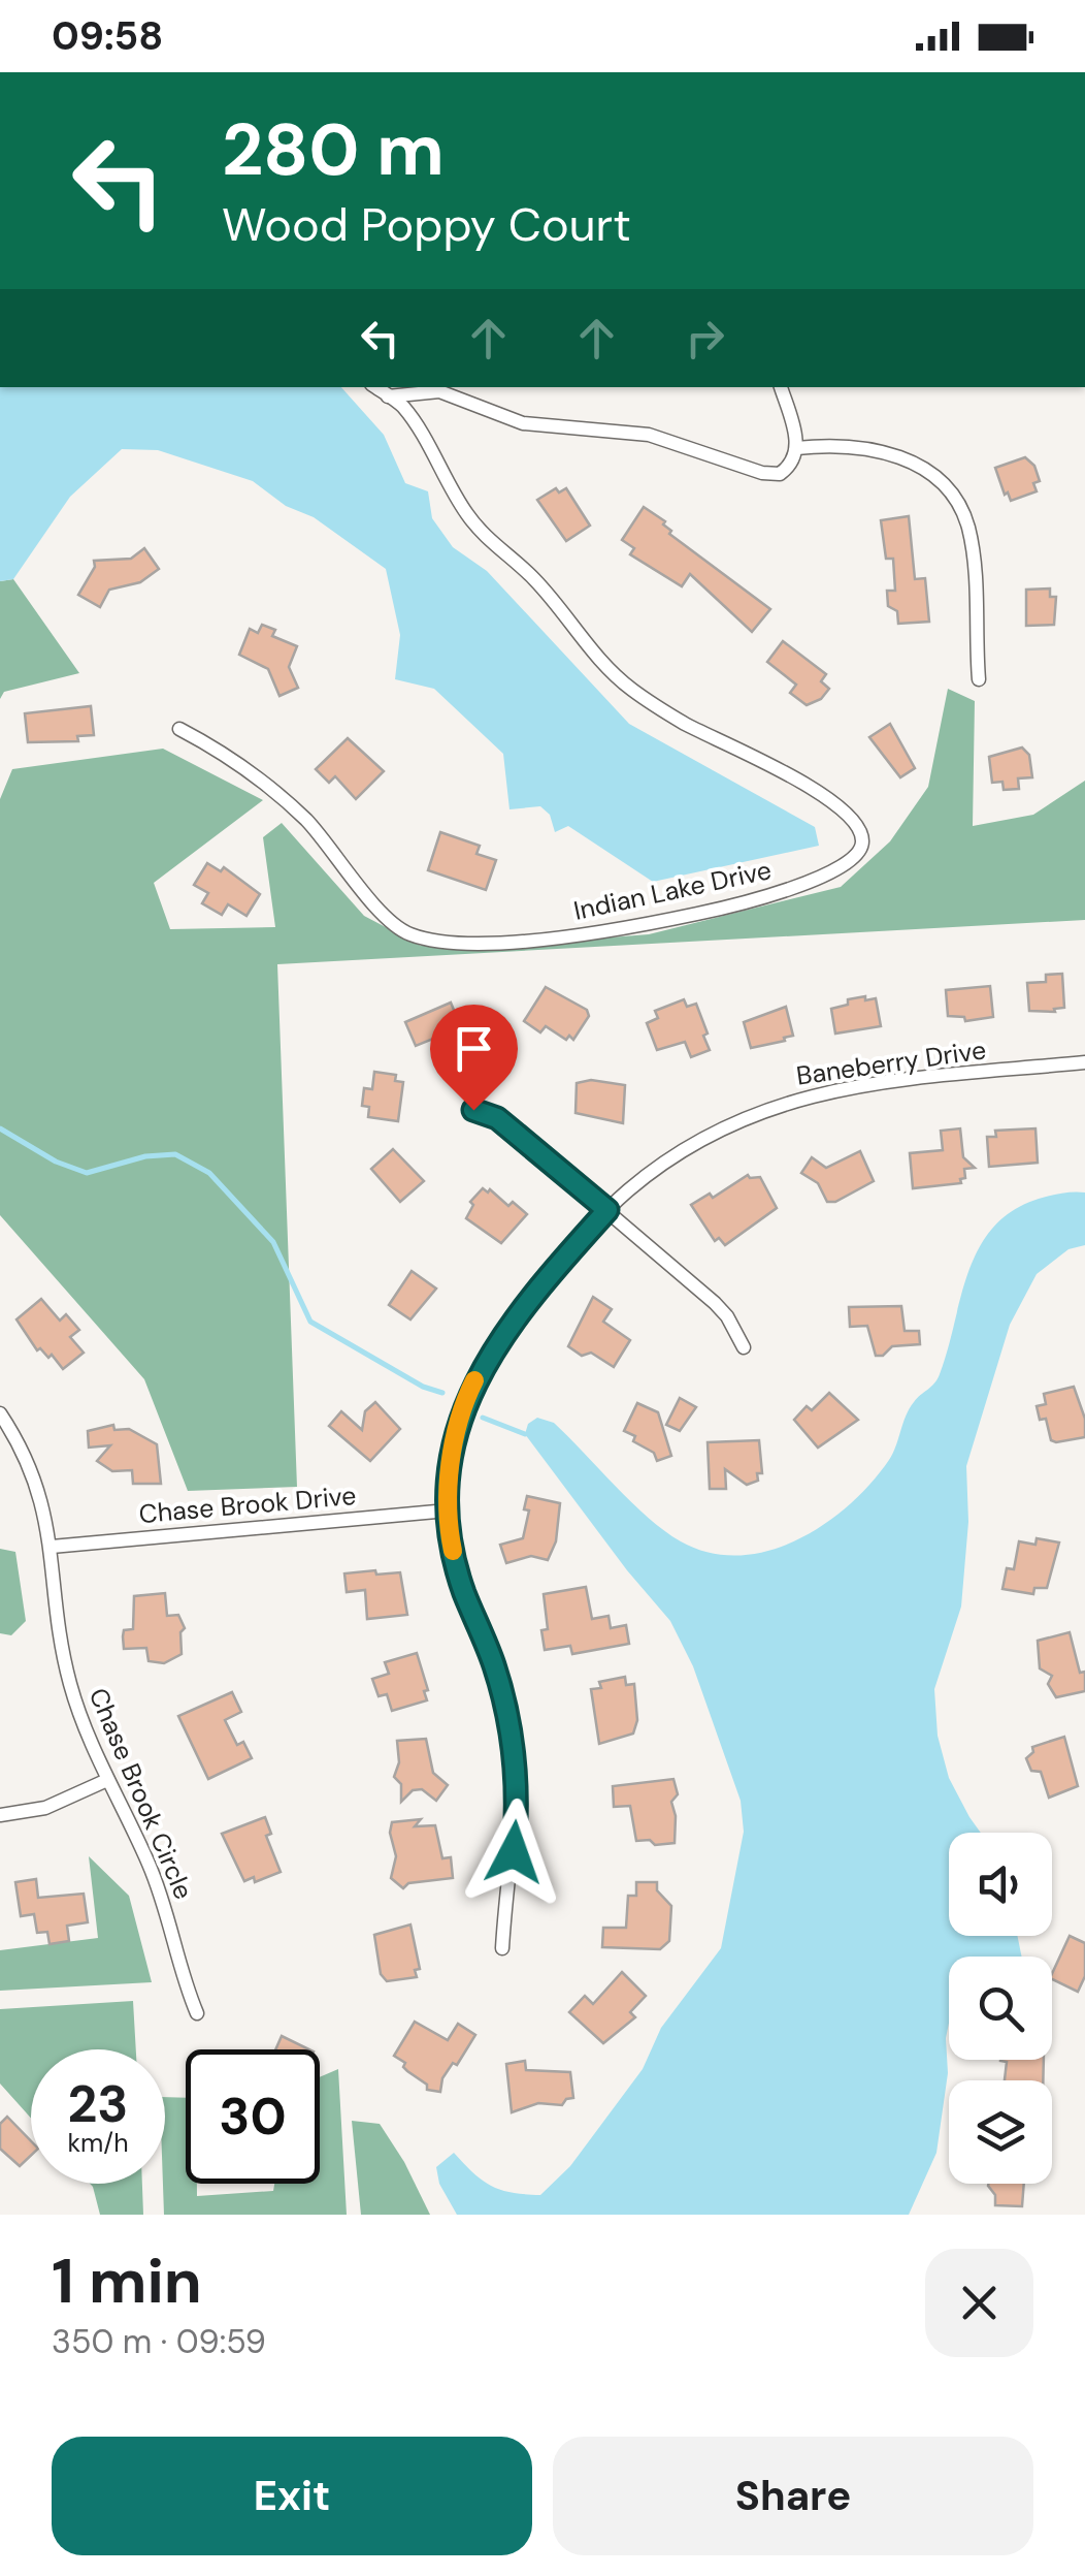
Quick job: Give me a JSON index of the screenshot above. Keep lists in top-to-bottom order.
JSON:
{
  "streets": {
    "street": [
      "Indian Lake Drive",
      "Baneberry Drive",
      "Chase Brook Drive",
      "Chase Brook Circle"
    ]
  },
  "crossings": [
    ["Baneberry Drive", "Chase Brook Drive"],
    ["Chase Brook Drive", "Chase Brook Circle"]
  ],
  "page": {
    "status": "09:58",
    "turn": ["280 m", "Wood Poppy Court"],
    "speed": "23 km/h",
    "limit": "30",
    "heading": ["1 min", "350 m · 09:59"],
    "buttons": ["Exit", "Share"]
  }
}
